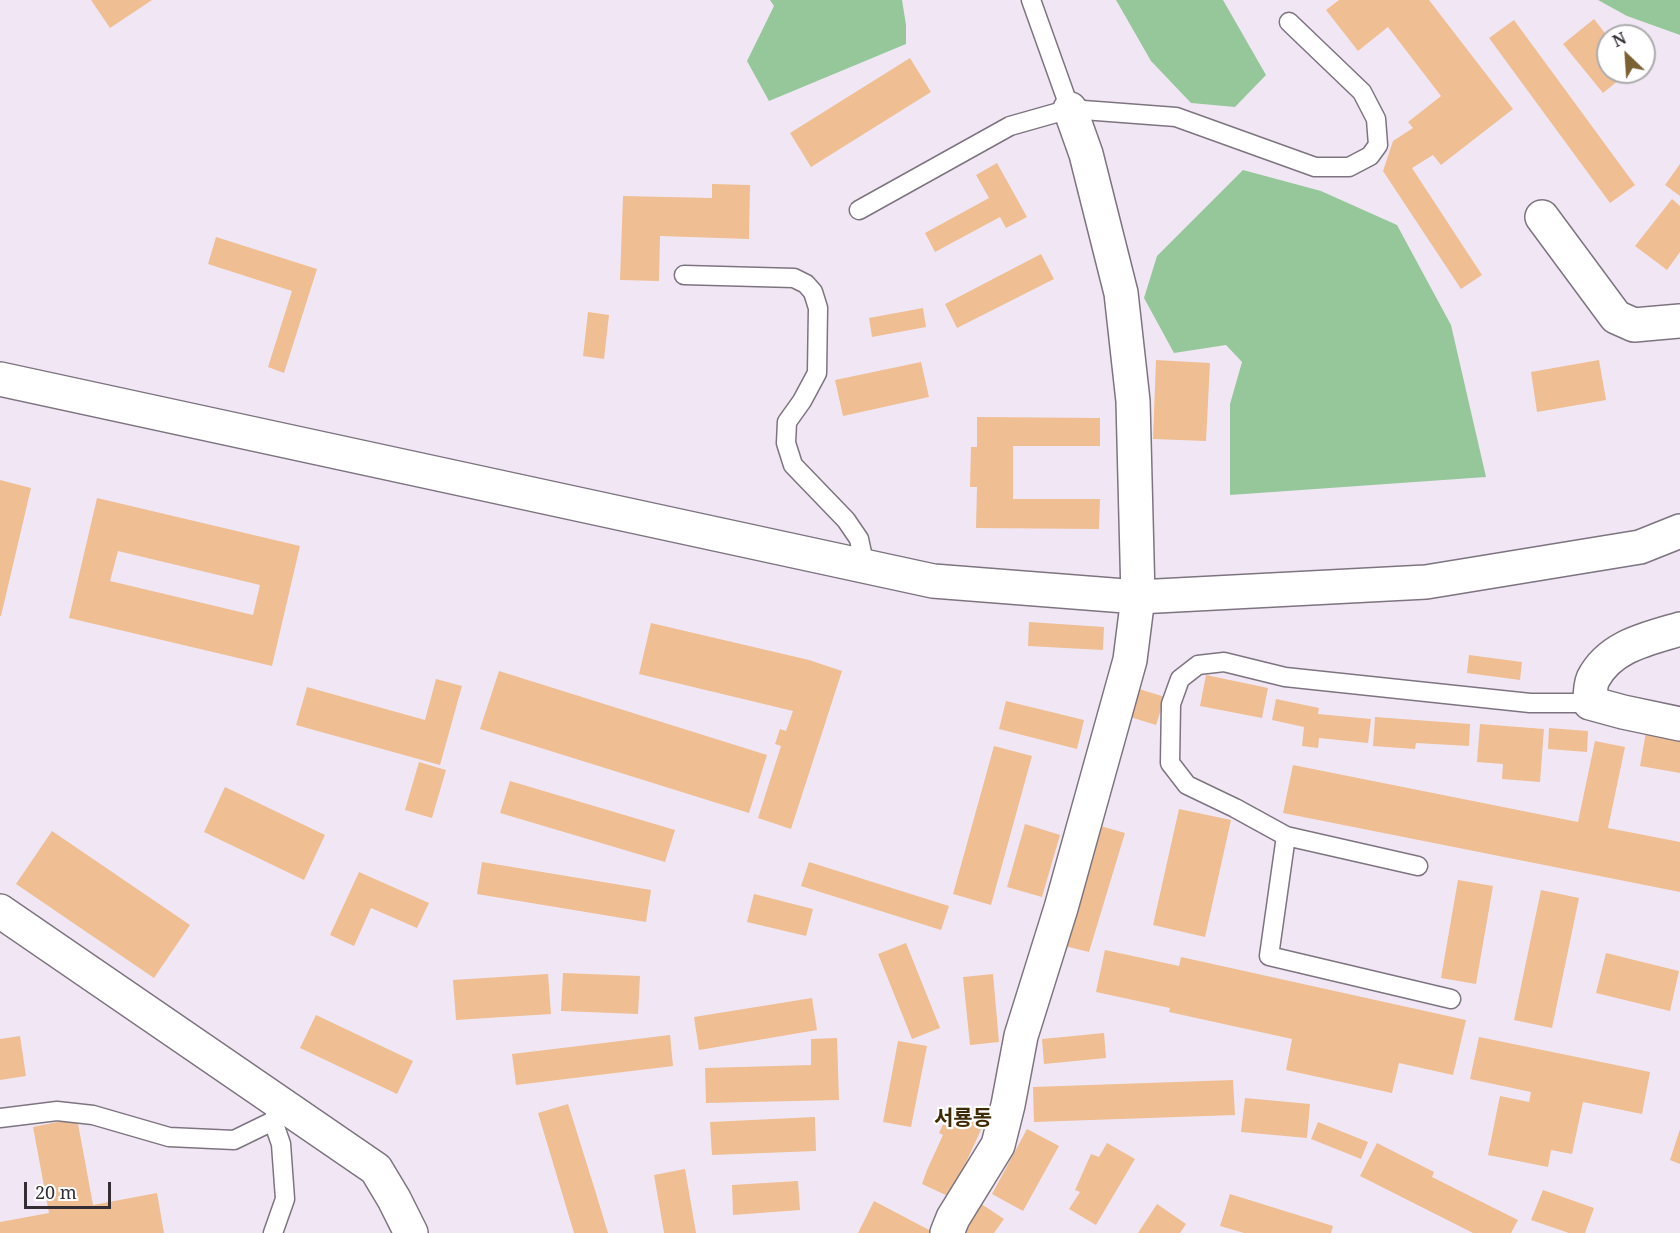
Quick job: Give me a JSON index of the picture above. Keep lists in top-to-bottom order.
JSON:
{
  "districts": ["서룡동"],
  "scale_bar": "20 m",
  "north": "top left"
}
